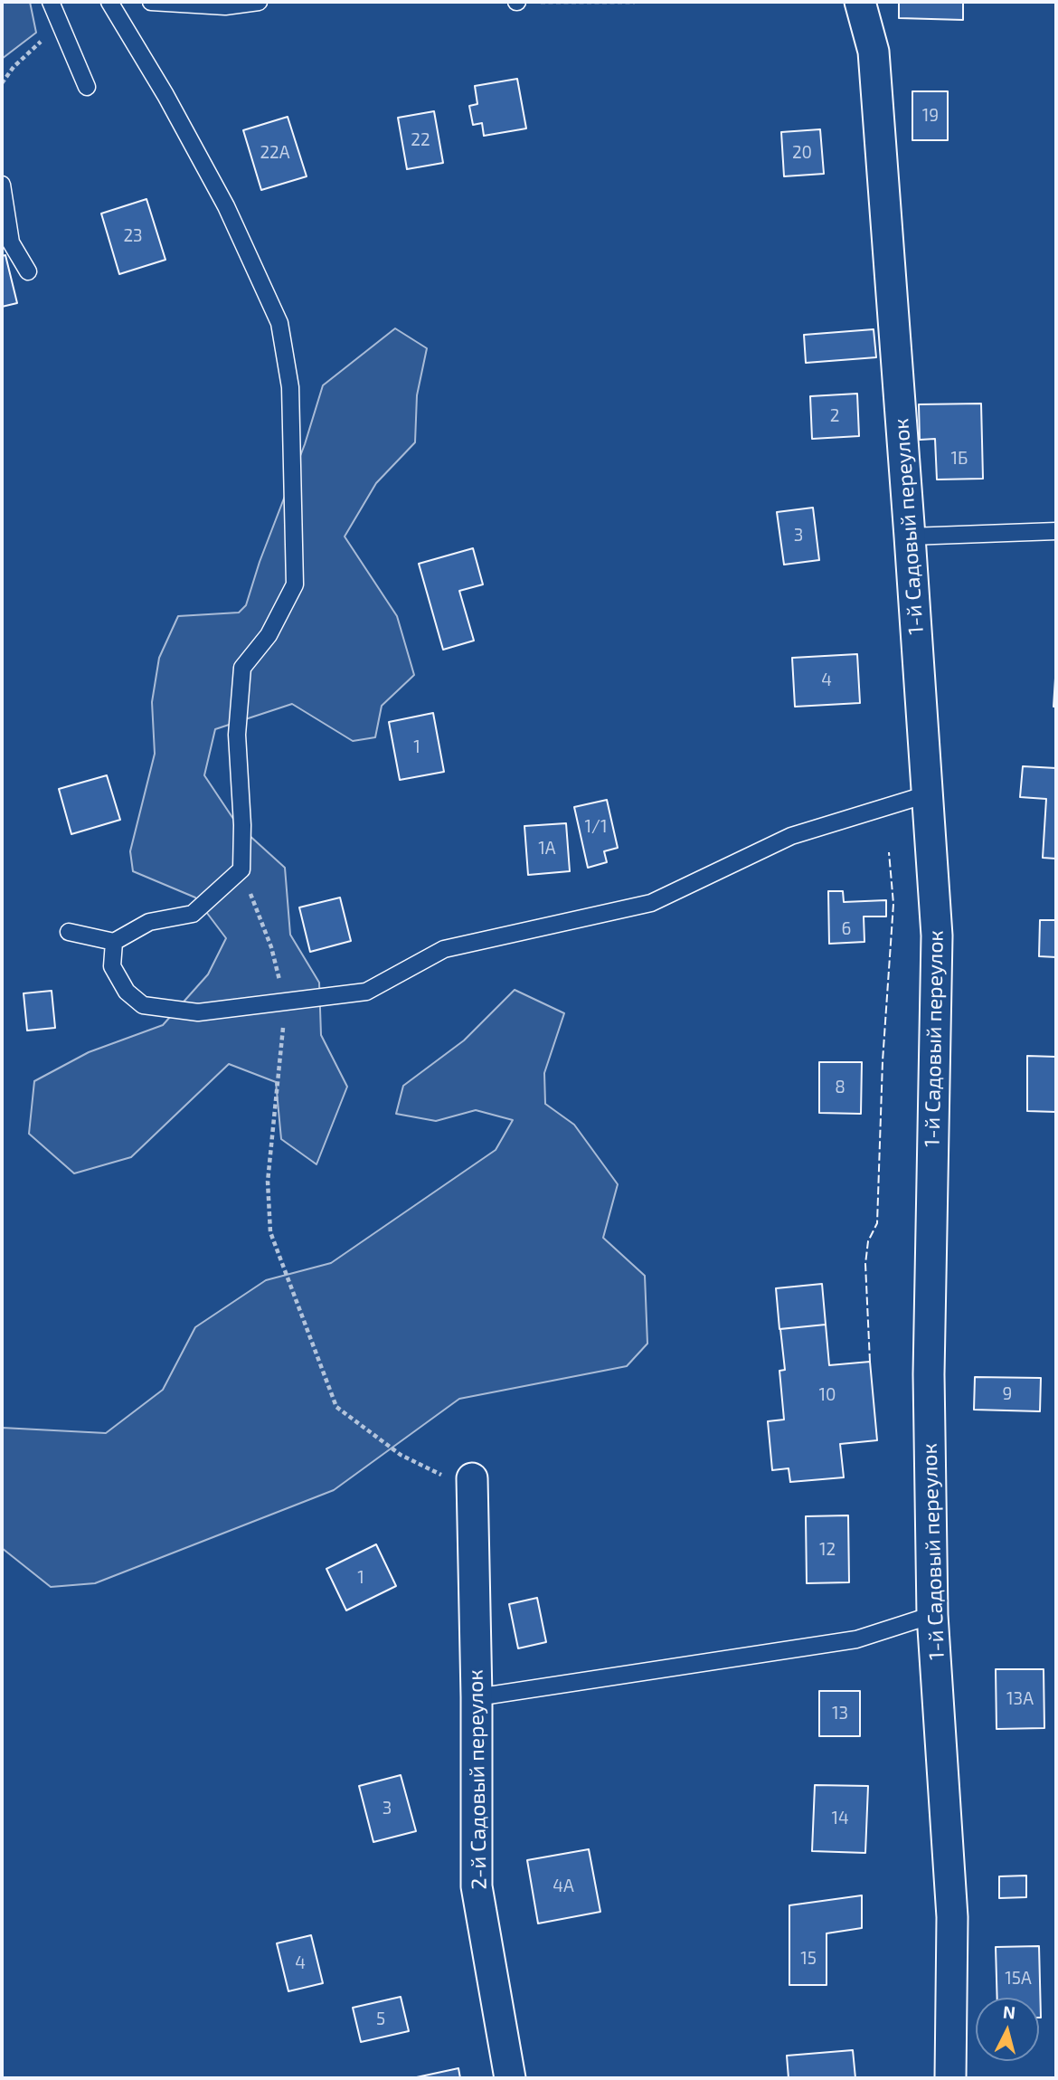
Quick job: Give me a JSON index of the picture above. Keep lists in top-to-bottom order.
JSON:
{
  "streets": {
    "street": ["1-й Садовый переулок", "2-й Садовый переулок"]
  },
  "house_numbers": [
    "19",
    "22",
    "22А",
    "20",
    "23",
    "2",
    "1Б",
    "3",
    "4",
    "1",
    "1/1",
    "1А",
    "6",
    "8",
    "9",
    "10",
    "12",
    "1",
    "13А",
    "13",
    "3",
    "14",
    "4А",
    "15",
    "4",
    "15А",
    "5"
  ],
  "north": "top"
}
